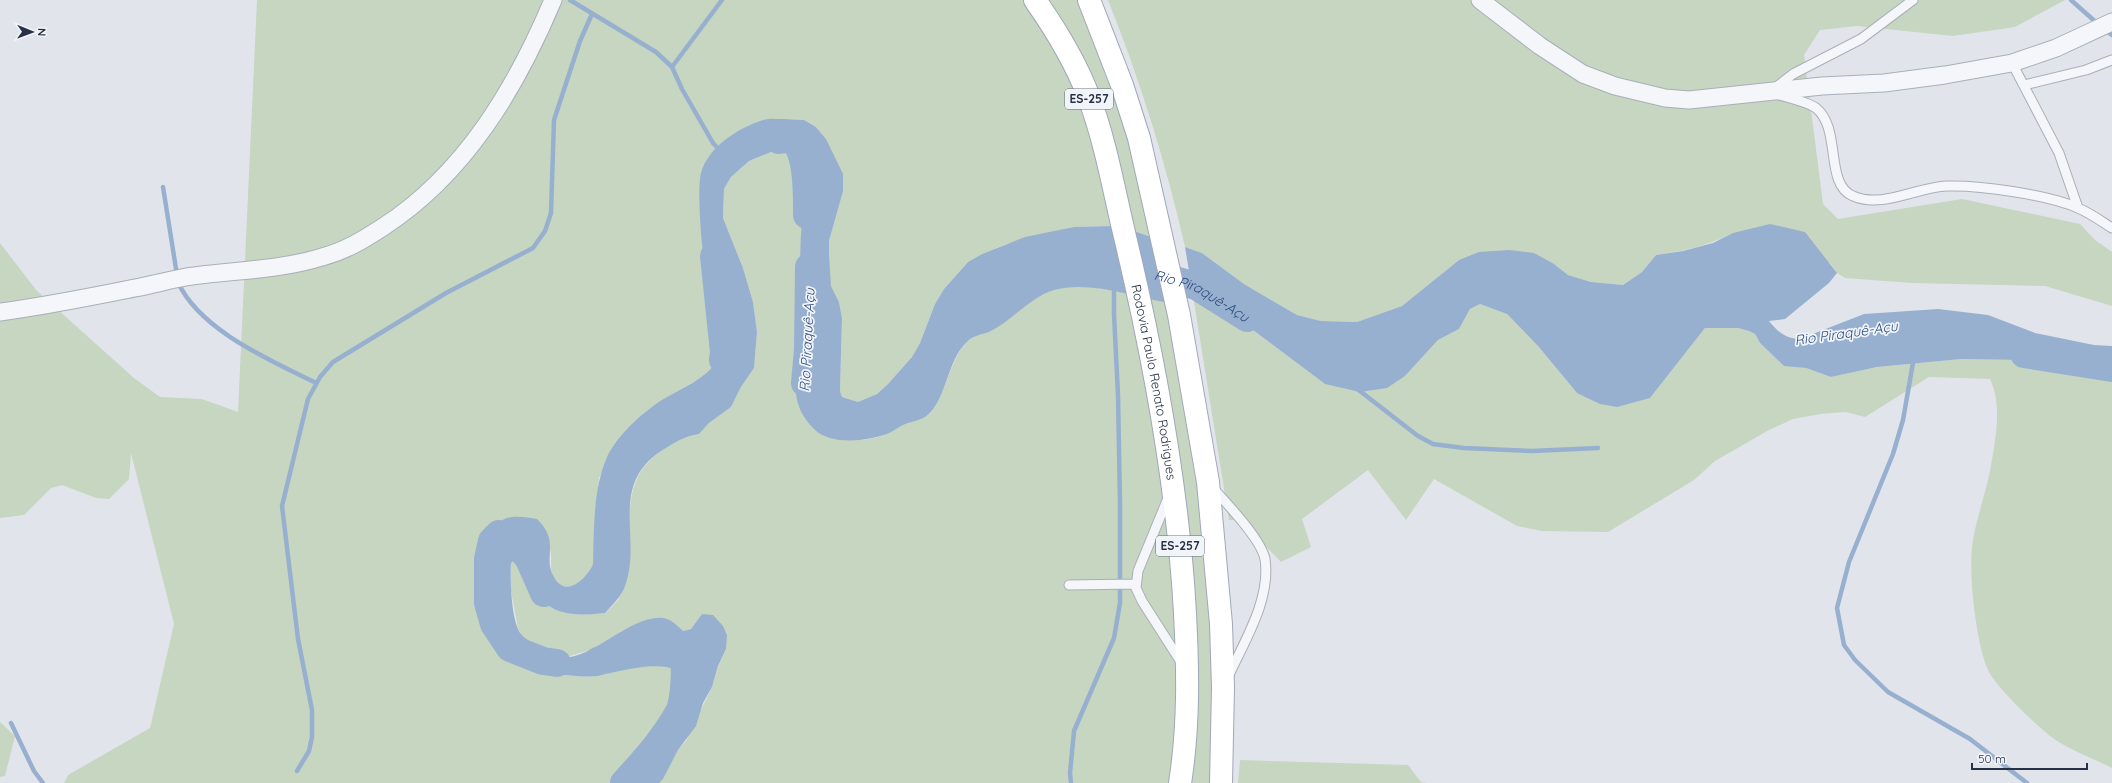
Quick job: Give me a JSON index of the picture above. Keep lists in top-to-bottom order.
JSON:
{
  "streets": {
    "main road": ["ES-257", "Rodovia Paulo Renato Rodrigues"]
  },
  "water": ["Rio Piraquê-Açu"],
  "scale_bar": "50 m",
  "north": "right"
}
